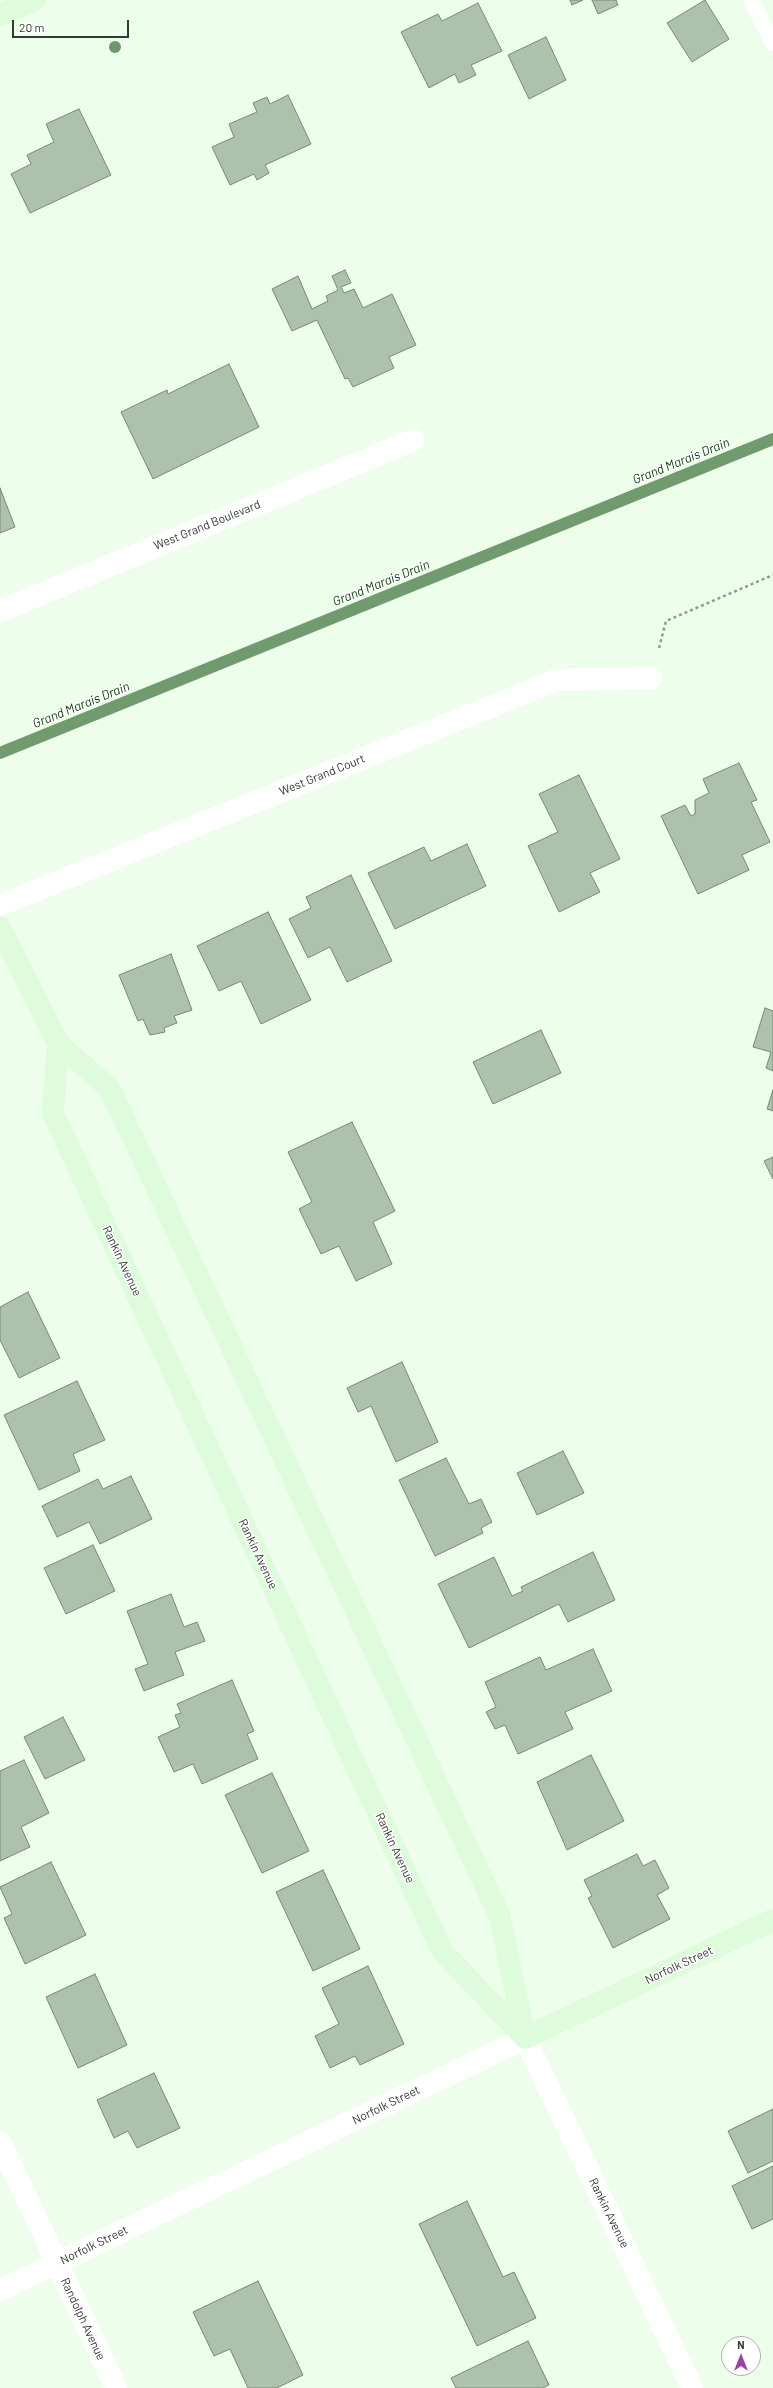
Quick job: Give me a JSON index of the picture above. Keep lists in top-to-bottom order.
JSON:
{
  "streets": {
    "street": [
      "West Grand Boulevard",
      "West Grand Court",
      "Rankin Avenue",
      "Norfolk Street",
      "Randolph Avenue"
    ]
  },
  "crossings": [
    ["Rankin Avenue", "Norfolk Street"],
    ["Norfolk Street", "Randolph Avenue"]
  ],
  "water": ["Grand Marais Drain"],
  "scale_bar": "20 m",
  "north": "top"
}
